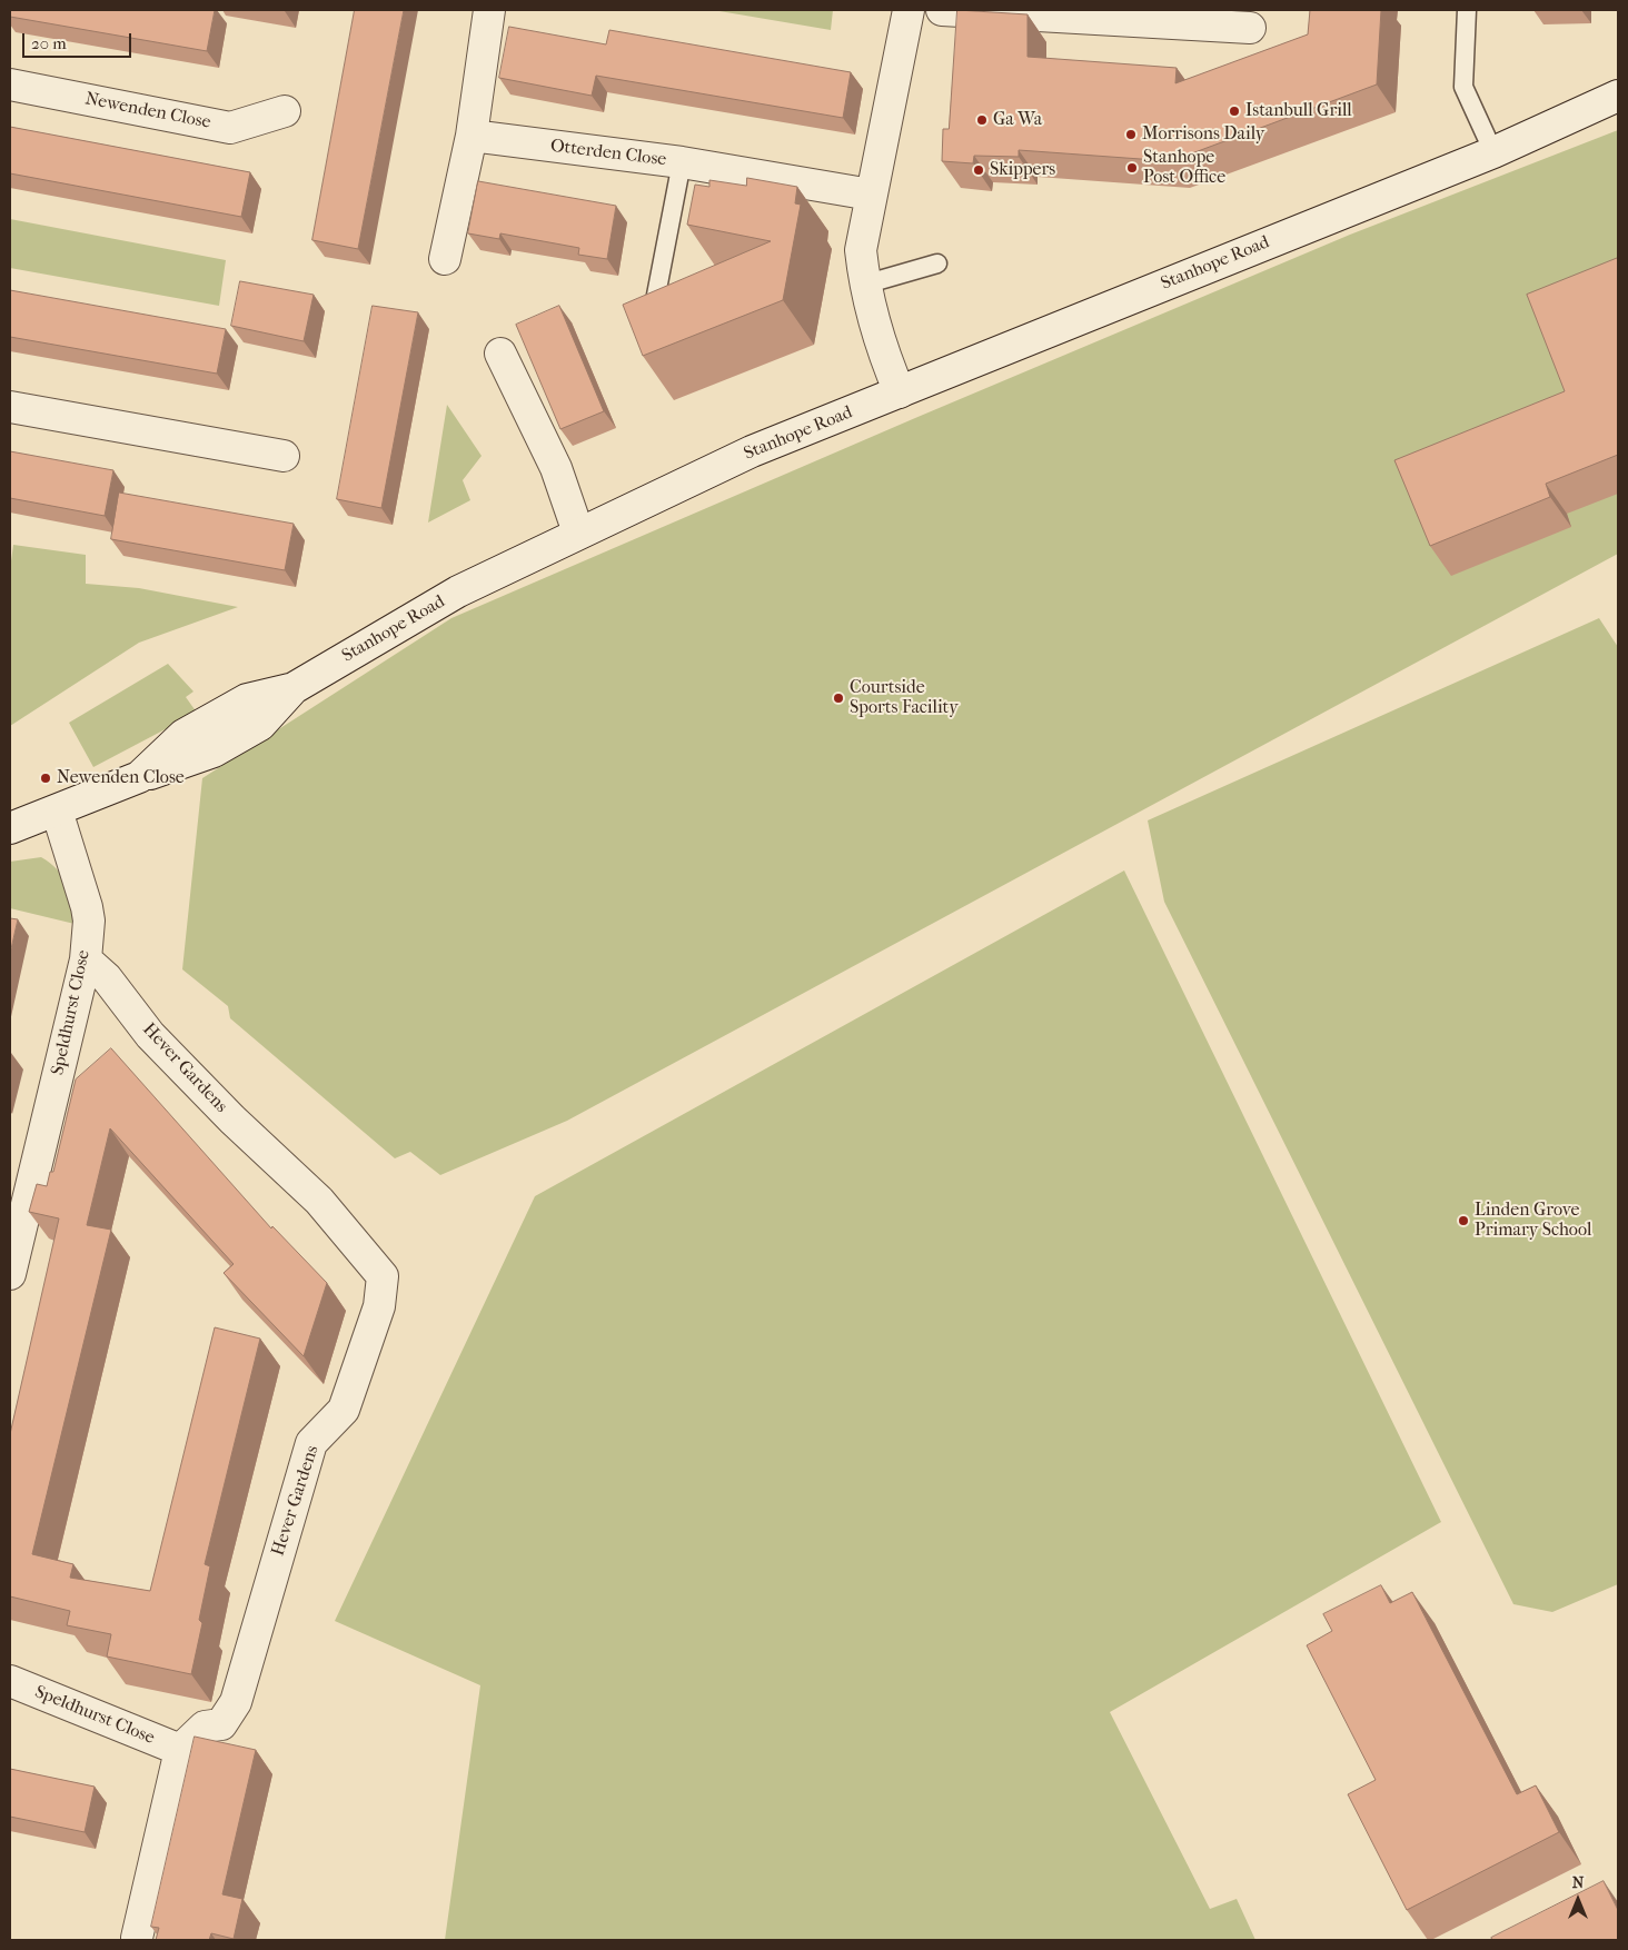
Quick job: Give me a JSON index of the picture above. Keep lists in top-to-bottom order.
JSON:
{
  "streets": {
    "street": [
      "Newenden Close",
      "Otterden Close",
      "Stanhope Road",
      "Speldhurst Close",
      "Hever Gardens"
    ]
  },
  "crossings": [
    ["Stanhope Road", "Speldhurst Close"],
    ["Speldhurst Close", "Hever Gardens"]
  ],
  "places": [
    "Istanbull Grill",
    "Ga Wa",
    "Morrisons Daily",
    "Stanhope Post Office",
    "Skippers",
    "Courtside Sports Facility",
    "Newenden Close",
    "Linden Grove Primary School"
  ],
  "scale_bar": "20 m",
  "north": "top"
}
